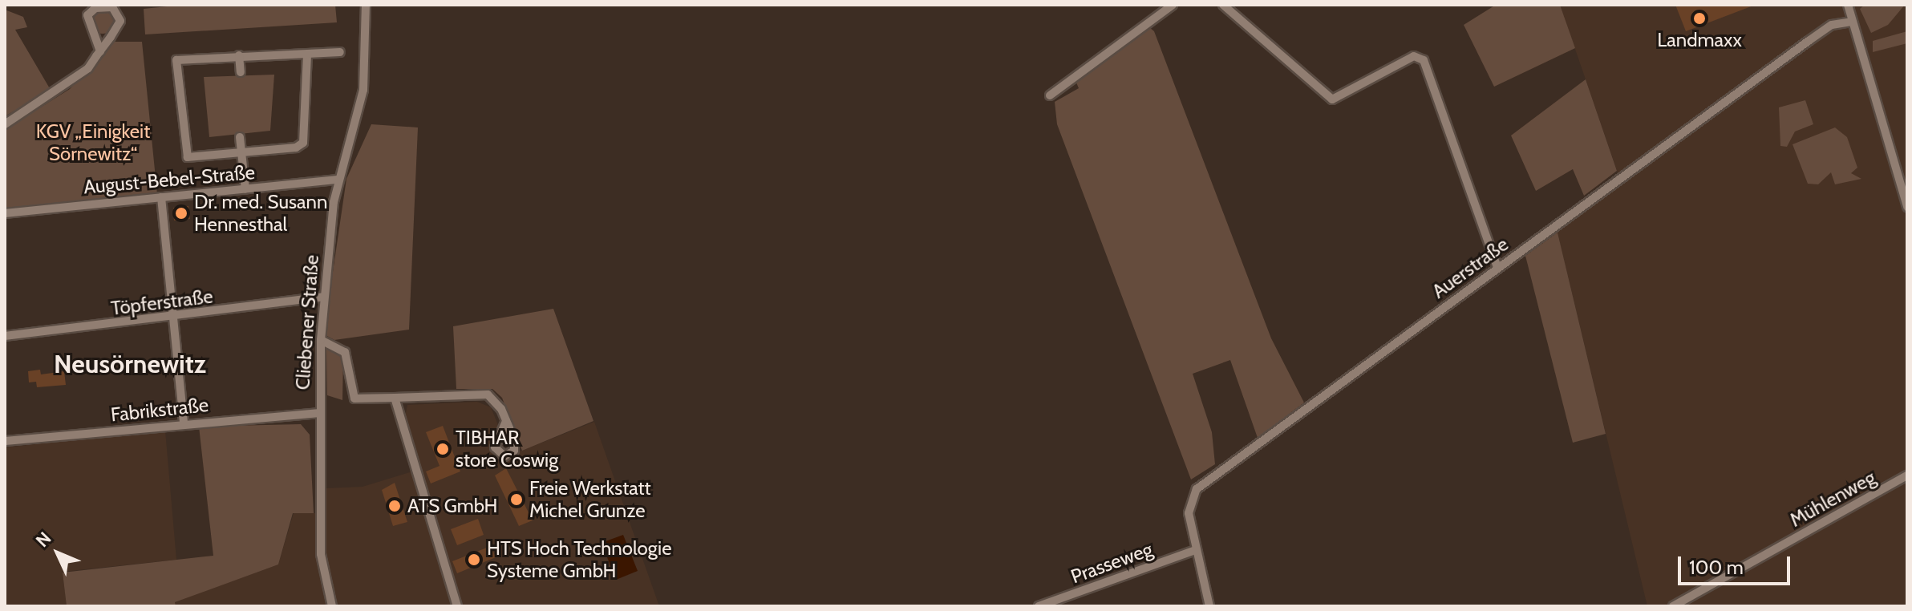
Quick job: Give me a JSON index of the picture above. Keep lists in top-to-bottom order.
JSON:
{
  "streets": {
    "street": [
      "August-Bebel-Straße",
      "Auerstraße",
      "Töpferstraße",
      "Cliebener Straße",
      "Fabrikstraße",
      "Mühlenweg",
      "Prasseweg"
    ]
  },
  "crossings": [
    ["August-Bebel-Straße", "Cliebener Straße"],
    ["Auerstraße", "Prasseweg"],
    ["Töpferstraße", "Cliebener Straße"],
    ["Cliebener Straße", "Fabrikstraße"]
  ],
  "districts": ["Neusörnewitz"],
  "parks": ["KGV „Einigkeit Sörnewitz“"],
  "places": [
    "Landmaxx",
    "Dr. med. Susann Hennesthal",
    "TIBHAR store Coswig",
    "Freie Werkstatt Michel Grunze",
    "ATS GmbH",
    "HTS Hoch Technologie Systeme GmbH"
  ],
  "scale_bar": "100 m",
  "north": "top left"
}
